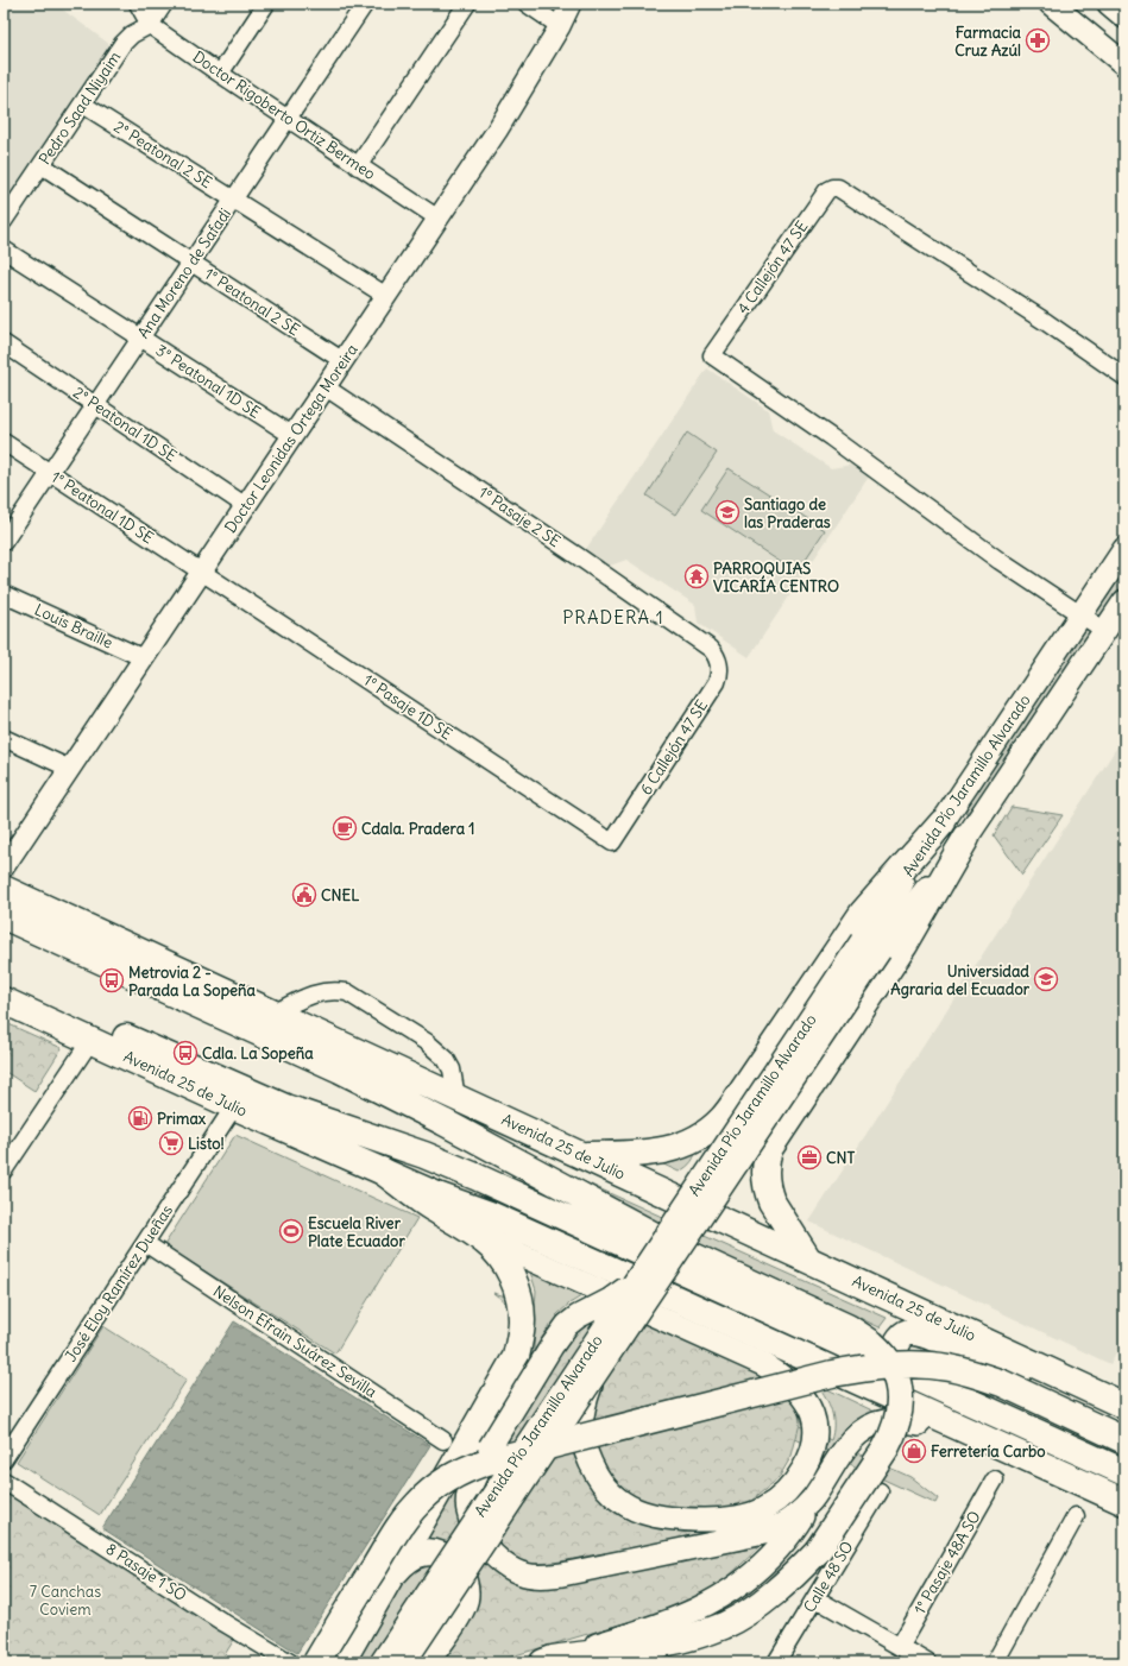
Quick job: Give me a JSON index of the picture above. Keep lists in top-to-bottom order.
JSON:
{
  "streets": {
    "main road": ["Avenida Pío Jaramillo Alvarado", "Avenida 25 de Julio"],
    "street": [
      "Pedro Saad Niyaim",
      "Doctor Rigoberto Ortiz Bermeo",
      "2° Peatonal 2 SE",
      "4 Callejón 47 SE",
      "Ana Moreno de Safadi",
      "1° Peatonal 2 SE",
      "3° Peatonal 1D SE",
      "2° Peatonal 1D SE",
      "Doctor Leonidas Ortega Moreira",
      "1° Peatonal 1D SE",
      "1º Pasaje 2 SE",
      "Louis Braille",
      "1º Pasaje 1D SE",
      "6 Callejón 47 SE",
      "José Eloy Ramírez Dueñas",
      "Nelson Efraìn Suárez Sevilla",
      "1° Pasaje 48A SO",
      "8 Pasaje 1 SO",
      "Calle 48 SO"
    ]
  },
  "crossings": [
    ["Pedro Saad Niyaim", "Doctor Rigoberto Ortiz Bermeo"],
    ["Pedro Saad Niyaim", "2° Peatonal 2 SE"],
    ["Pedro Saad Niyaim", "1° Peatonal 2 SE"],
    ["Doctor Rigoberto Ortiz Bermeo", "Ana Moreno de Safadi"],
    ["Doctor Rigoberto Ortiz Bermeo", "Doctor Leonidas Ortega Moreira"],
    ["2° Peatonal 2 SE", "Ana Moreno de Safadi"],
    ["2° Peatonal 2 SE", "Doctor Leonidas Ortega Moreira"],
    ["4 Callejón 47 SE", "Avenida Pío Jaramillo Alvarado"],
    ["Ana Moreno de Safadi", "1° Peatonal 2 SE"],
    ["Ana Moreno de Safadi", "3° Peatonal 1D SE"],
    ["Ana Moreno de Safadi", "2° Peatonal 1D SE"],
    ["Ana Moreno de Safadi", "1° Peatonal 1D SE"],
    ["1° Peatonal 2 SE", "Doctor Leonidas Ortega Moreira"],
    ["3° Peatonal 1D SE", "Doctor Leonidas Ortega Moreira"],
    ["2° Peatonal 1D SE", "Doctor Leonidas Ortega Moreira"],
    ["Doctor Leonidas Ortega Moreira", "1° Peatonal 1D SE"],
    ["Doctor Leonidas Ortega Moreira", "1º Pasaje 2 SE"],
    ["Doctor Leonidas Ortega Moreira", "Louis Braille"],
    ["Doctor Leonidas Ortega Moreira", "1º Pasaje 1D SE"],
    ["1° Peatonal 1D SE", "1º Pasaje 1D SE"],
    ["1º Pasaje 2 SE", "6 Callejón 47 SE"],
    ["1º Pasaje 1D SE", "6 Callejón 47 SE"],
    ["Avenida 25 de Julio", "José Eloy Ramírez Dueñas"],
    ["José Eloy Ramírez Dueñas", "Nelson Efraìn Suárez Sevilla"]
  ],
  "districts": ["PRADERA 1"],
  "parks": ["7 Canchas Coviem"],
  "places": {
    "pharmacy": ["Farmacia Cruz Azúl"],
    "school or university": ["Santiago de las Praderas", "Universidad Agraria del Ecuador"],
    "temple": ["PARROQUIAS VICARÍA CENTRO"],
    "cafe": ["Cdala. Pradera 1"],
    "public building": ["CNEL"],
    "bus stop": ["Metrovia 2 - Parada La Sopeña", "Cdla. La Sopeña"],
    "fuel station": ["Primax"],
    "supermarket": ["Listo!"],
    "office": ["CNT"],
    "sports": ["Escuela River Plate Ecuador"],
    "shop": ["Ferretería Carbo"]
  }
}
